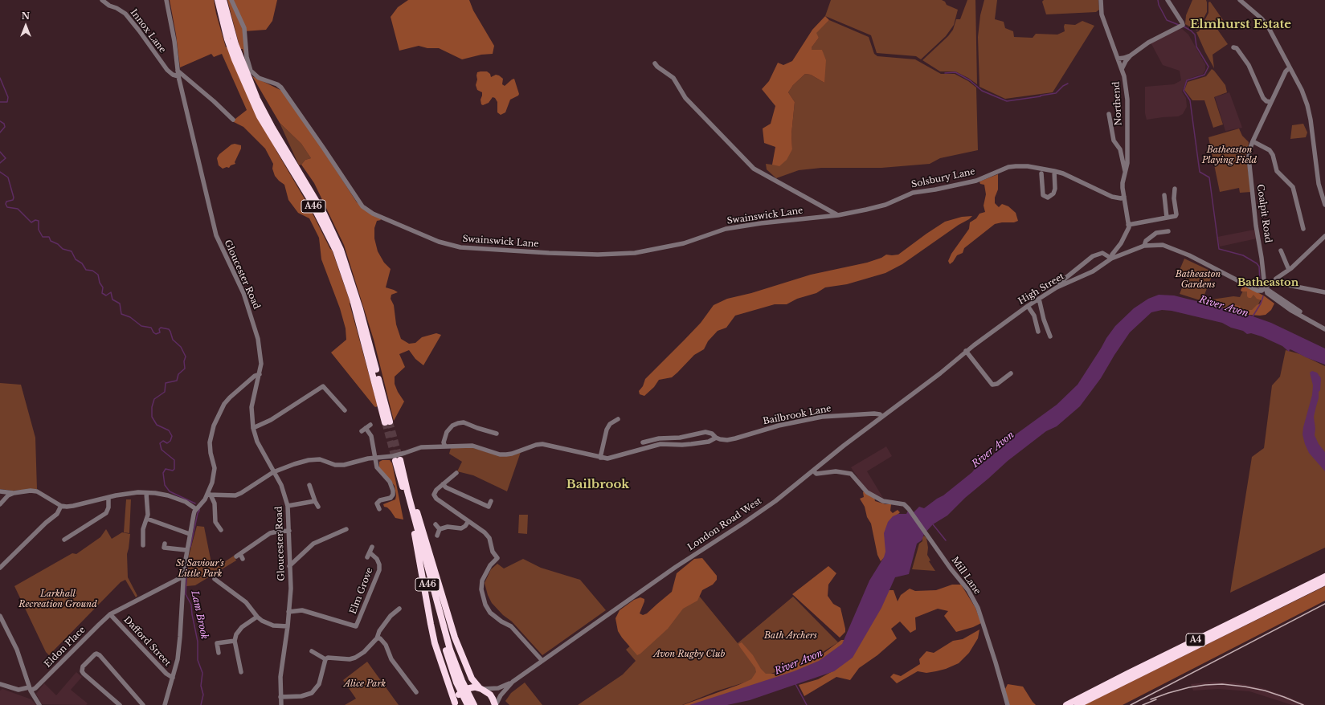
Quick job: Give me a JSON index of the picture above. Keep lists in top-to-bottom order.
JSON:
{
  "streets": {
    "highway": ["A46", "A4"],
    "street": [
      "Innox Lane",
      "Northend",
      "Solsbury Lane",
      "Coalpit Road",
      "Swainswick Lane",
      "Gloucester Road",
      "High Street",
      "Bailbrook Lane",
      "London Road West",
      "Mill Lane",
      "Elm Grove",
      "Dafford Street",
      "Eldon Place"
    ]
  },
  "crossings": [
    ["Innox Lane", "Gloucester Road"],
    ["Northend", "Solsbury Lane"],
    ["Solsbury Lane", "Swainswick Lane"],
    ["Coalpit Road", "High Street"],
    ["Gloucester Road", "Bailbrook Lane"],
    ["Gloucester Road", "Elm Grove"],
    ["High Street", "London Road West"],
    ["Bailbrook Lane", "London Road West"],
    ["London Road West", "Mill Lane"],
    ["Dafford Street", "Eldon Place"]
  ],
  "districts": ["Elmhurst Estate", "Batheaston", "Bailbrook"],
  "water": ["River Avon", "Lam Brook"],
  "parks": [
    "Batheaston Playing Field",
    "Batheaston Gardens",
    "St Saviour's Little Park",
    "Larkhall Recreation Ground",
    "Bath Archers",
    "Avon Rugby Club",
    "Alice Park"
  ],
  "north": "top"
}
